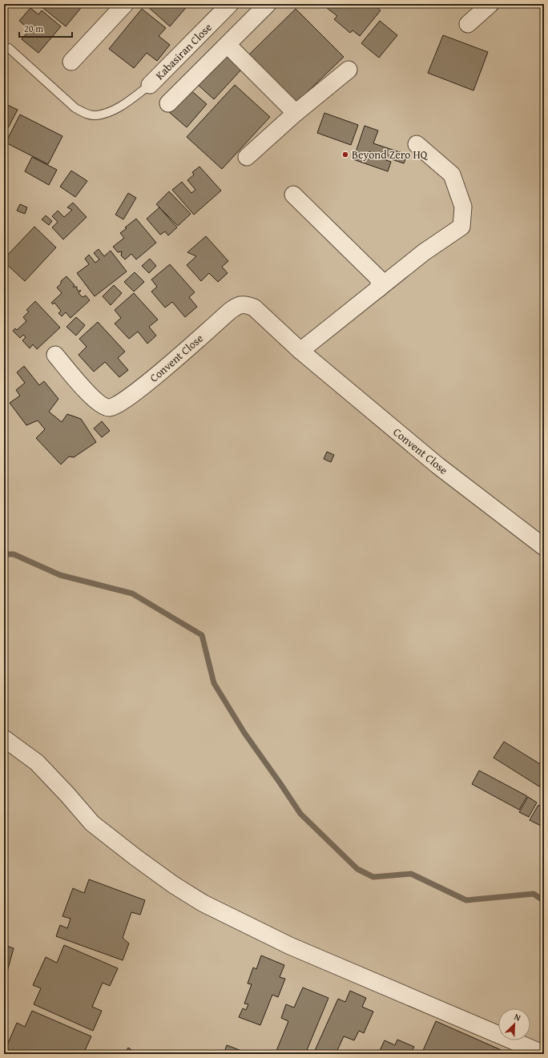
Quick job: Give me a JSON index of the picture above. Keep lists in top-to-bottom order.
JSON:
{
  "streets": {
    "street": ["Kabasiran Close", "Convent Close"]
  },
  "places": ["Beyond Zero HQ"],
  "scale_bar": "20 m",
  "north": "top right"
}
